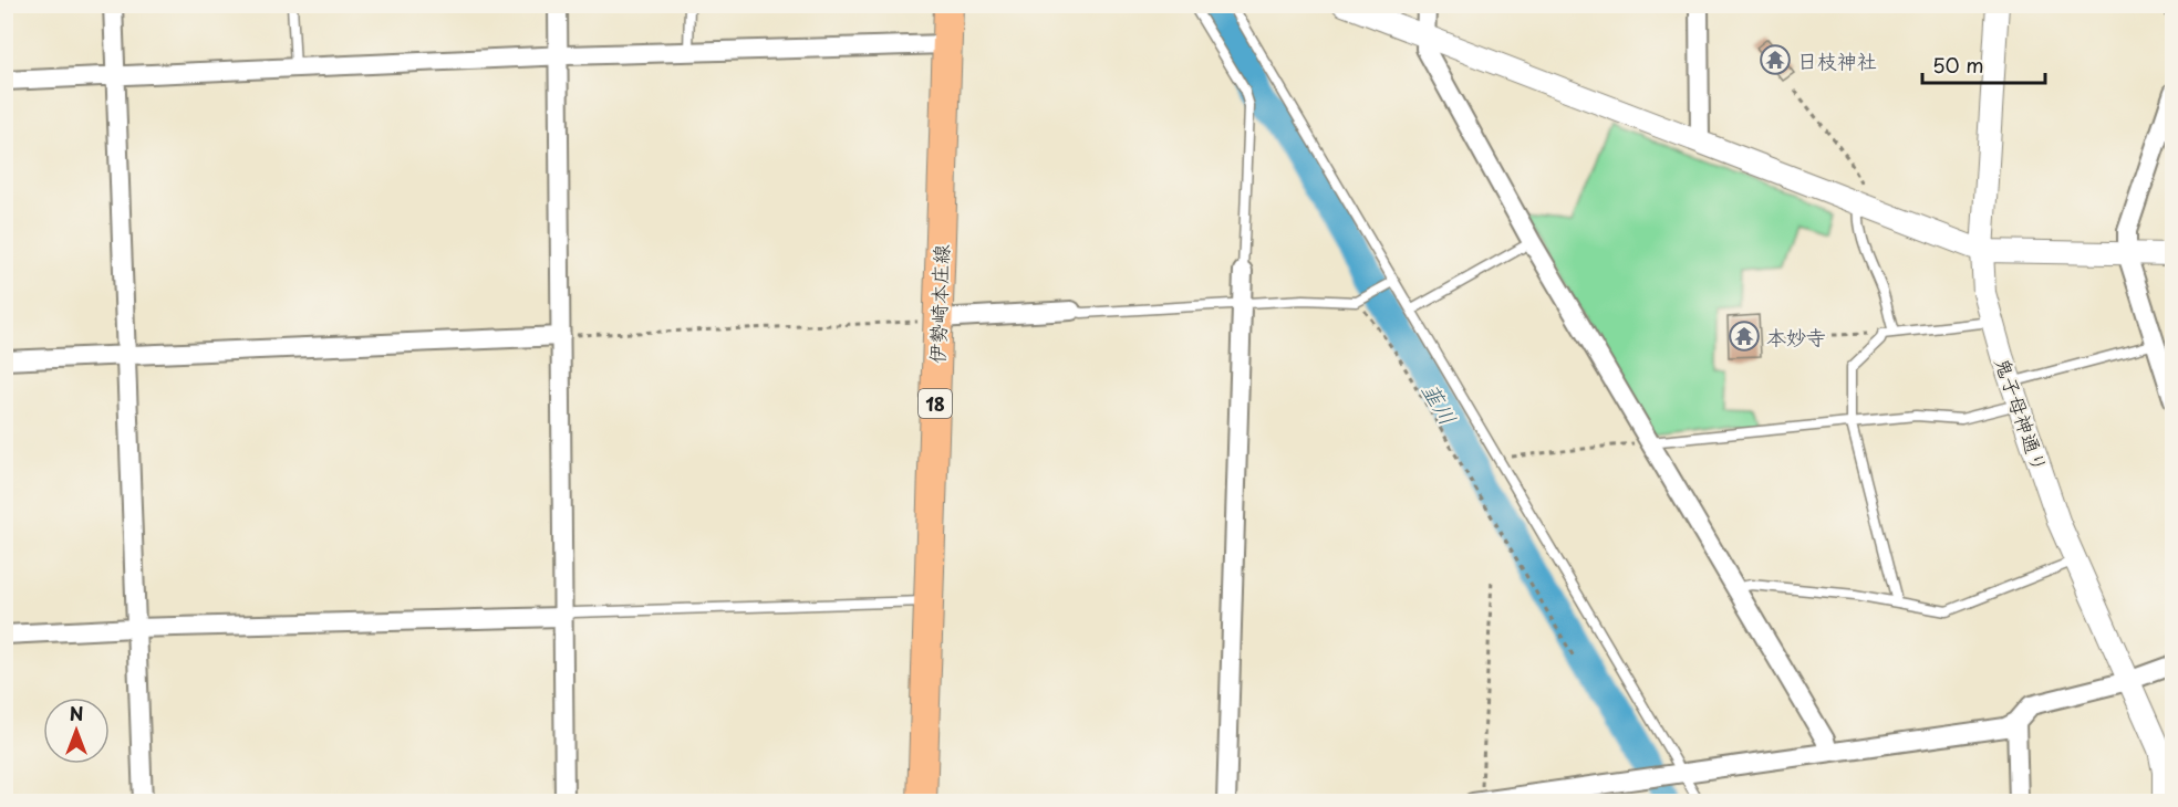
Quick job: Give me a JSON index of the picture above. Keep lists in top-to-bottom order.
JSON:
{
  "streets": {
    "main road": ["伊勢崎本庄線", "18"],
    "street": ["鬼子母神通り"]
  },
  "water": ["韮川"],
  "places": {
    "temple": ["日枝神社", "本妙寺"]
  },
  "scale_bar": "50 m",
  "north": "top"
}
